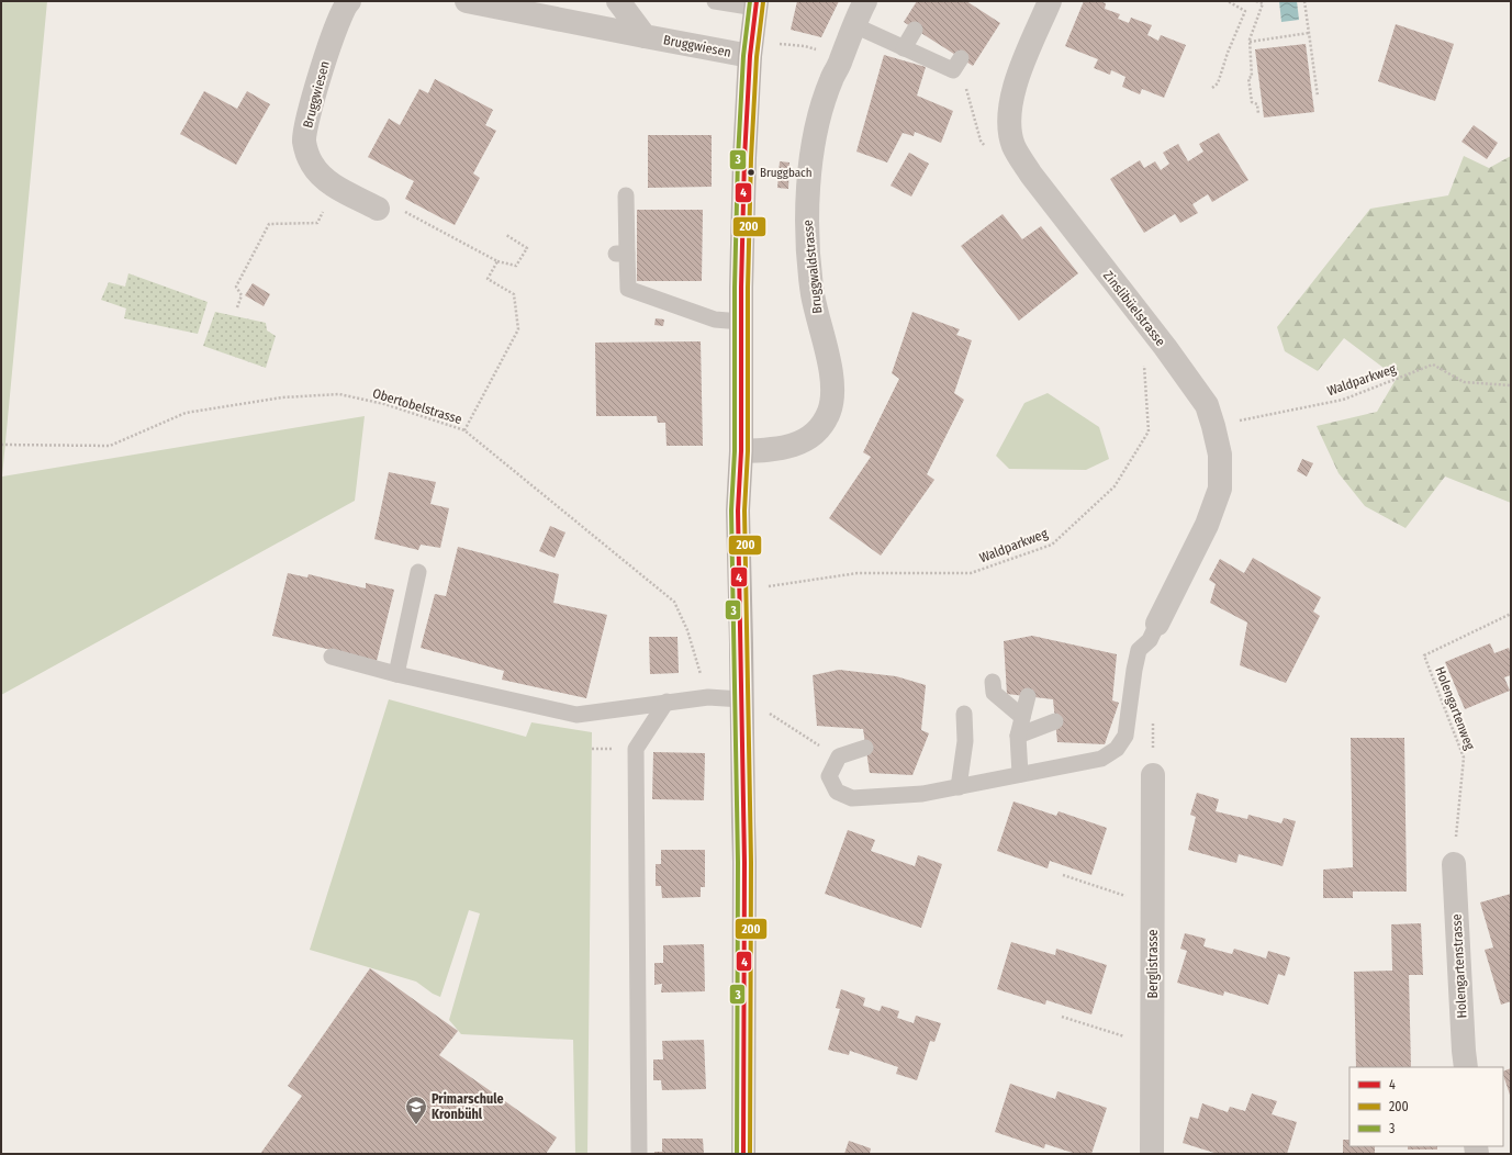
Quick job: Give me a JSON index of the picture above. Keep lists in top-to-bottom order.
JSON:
{
  "streets": {
    "street": [
      "Bruggwiesen",
      "Bruggwaldstrasse",
      "Zinslibüelstrasse",
      "Berglistrasse",
      "Holengartenstrasse"
    ],
    "path": ["Waldparkweg", "Obertobelstrasse", "Holengartenweg"]
  },
  "crossings": [
    ["Zinslibüelstrasse", "Waldparkweg"],
    ["Holengartenweg", "Holengartenstrasse"]
  ],
  "places": {
    "other": ["Bruggbach"],
    "school or university": ["Primarschule Kronbühl"]
  },
  "lines": ["transit line 4", "transit line 3", "transit line 200"],
  "legend": ["4", "200", "3"]
}
